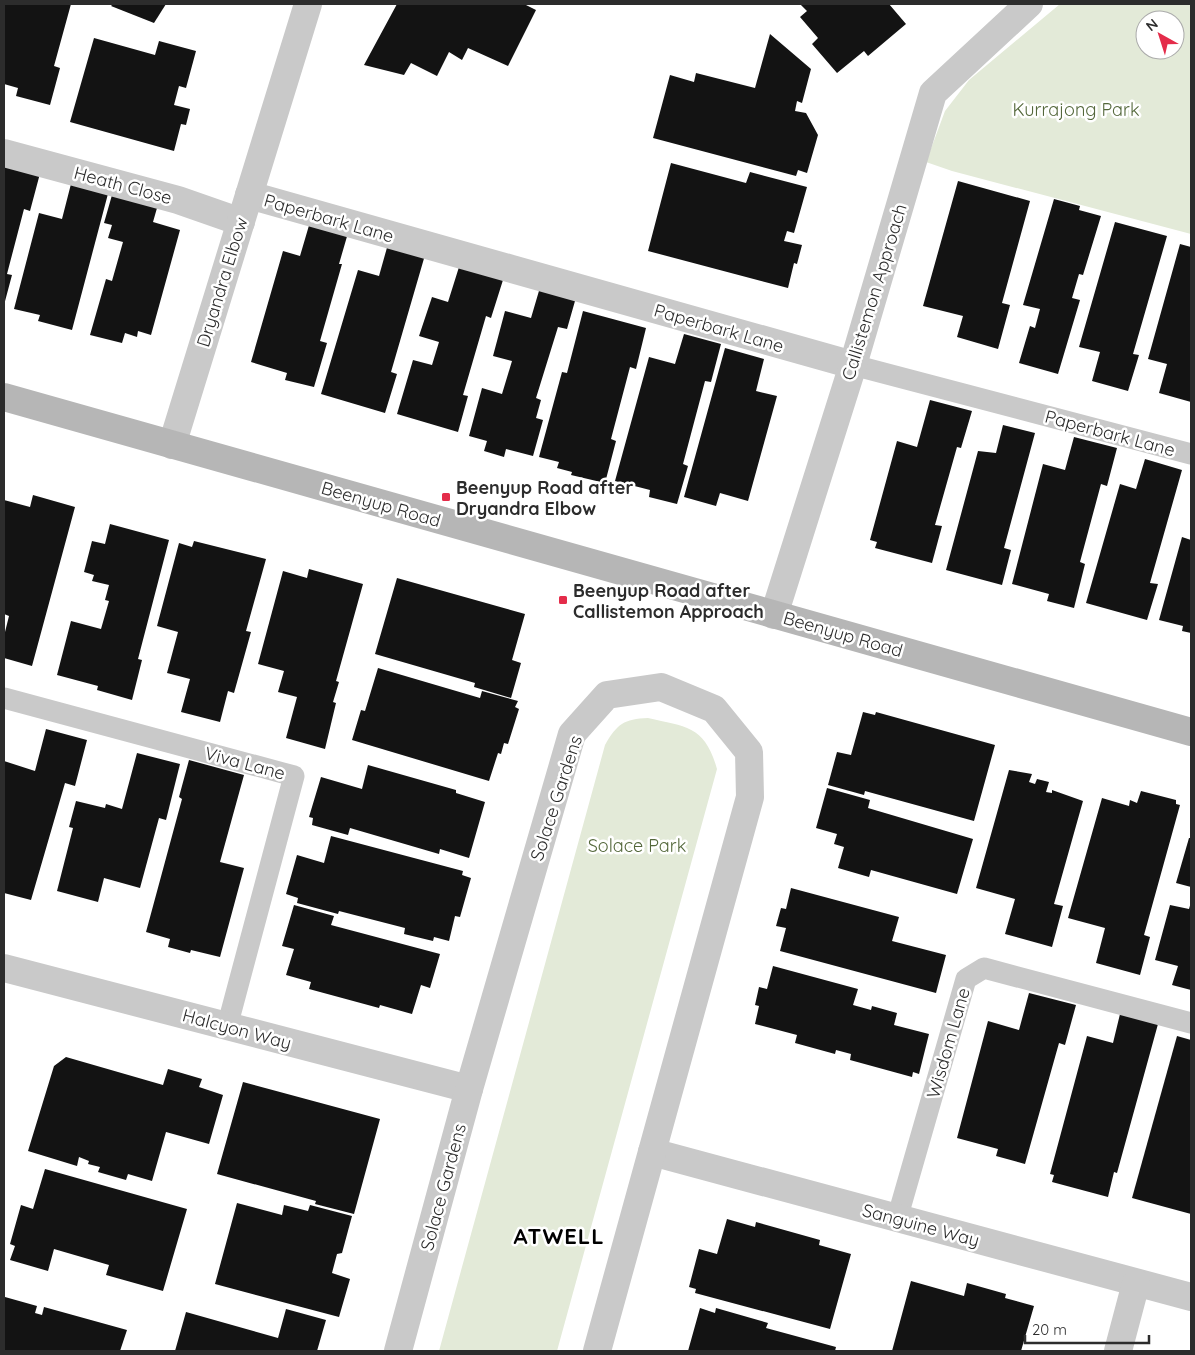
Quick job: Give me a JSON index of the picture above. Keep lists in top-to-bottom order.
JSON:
{
  "streets": {
    "street": [
      "Heath Close",
      "Paperbark Lane",
      "Dryandra Elbow",
      "Callistemon Approach",
      "Beenyup Road",
      "Solace Gardens",
      "Halcyon Way",
      "Sanguine Way"
    ],
    "lane": ["Viva Lane", "Wisdom Lane"]
  },
  "crossings": [
    ["Heath Close", "Dryandra Elbow"],
    ["Paperbark Lane", "Dryandra Elbow"],
    ["Paperbark Lane", "Callistemon Approach"],
    ["Dryandra Elbow", "Beenyup Road"],
    ["Callistemon Approach", "Beenyup Road"],
    ["Viva Lane", "Halcyon Way"],
    ["Solace Gardens", "Halcyon Way"],
    ["Solace Gardens", "Sanguine Way"],
    ["Wisdom Lane", "Sanguine Way"]
  ],
  "districts": ["ATWELL"],
  "parks": ["Kurrajong Park", "Solace Park"],
  "places": {
    "transit": ["Beenyup Road after Dryandra Elbow", "Beenyup Road after Callistemon Approach"]
  },
  "scale_bar": "20 m",
  "north": "top left"
}
